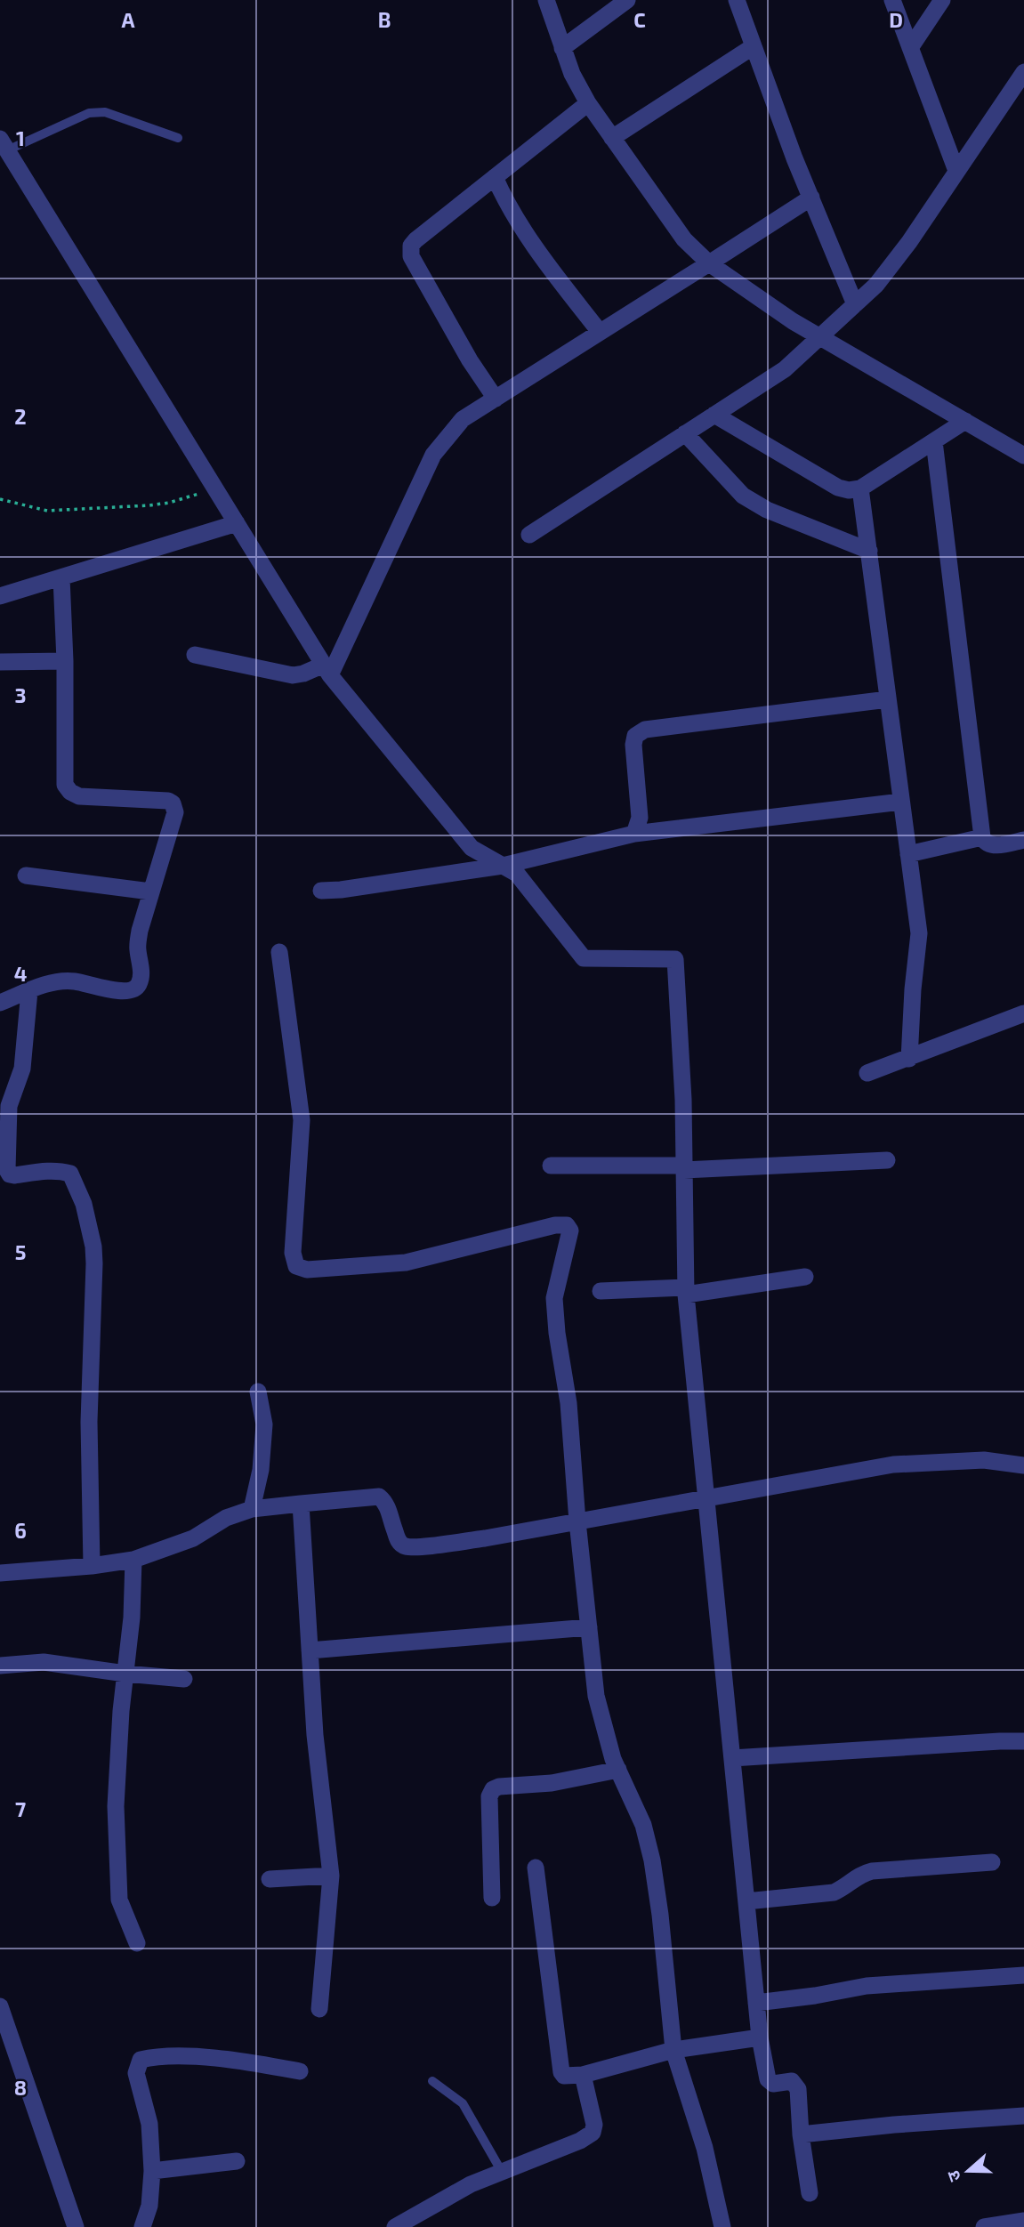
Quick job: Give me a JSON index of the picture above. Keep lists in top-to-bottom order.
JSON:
{
  "north": "left",
  "grid": {
    "columns": [
      "A",
      "B",
      "C",
      "D"
    ],
    "rows": [
      "1",
      "2",
      "3",
      "4",
      "5",
      "6",
      "7",
      "8"
    ]
  }
}
